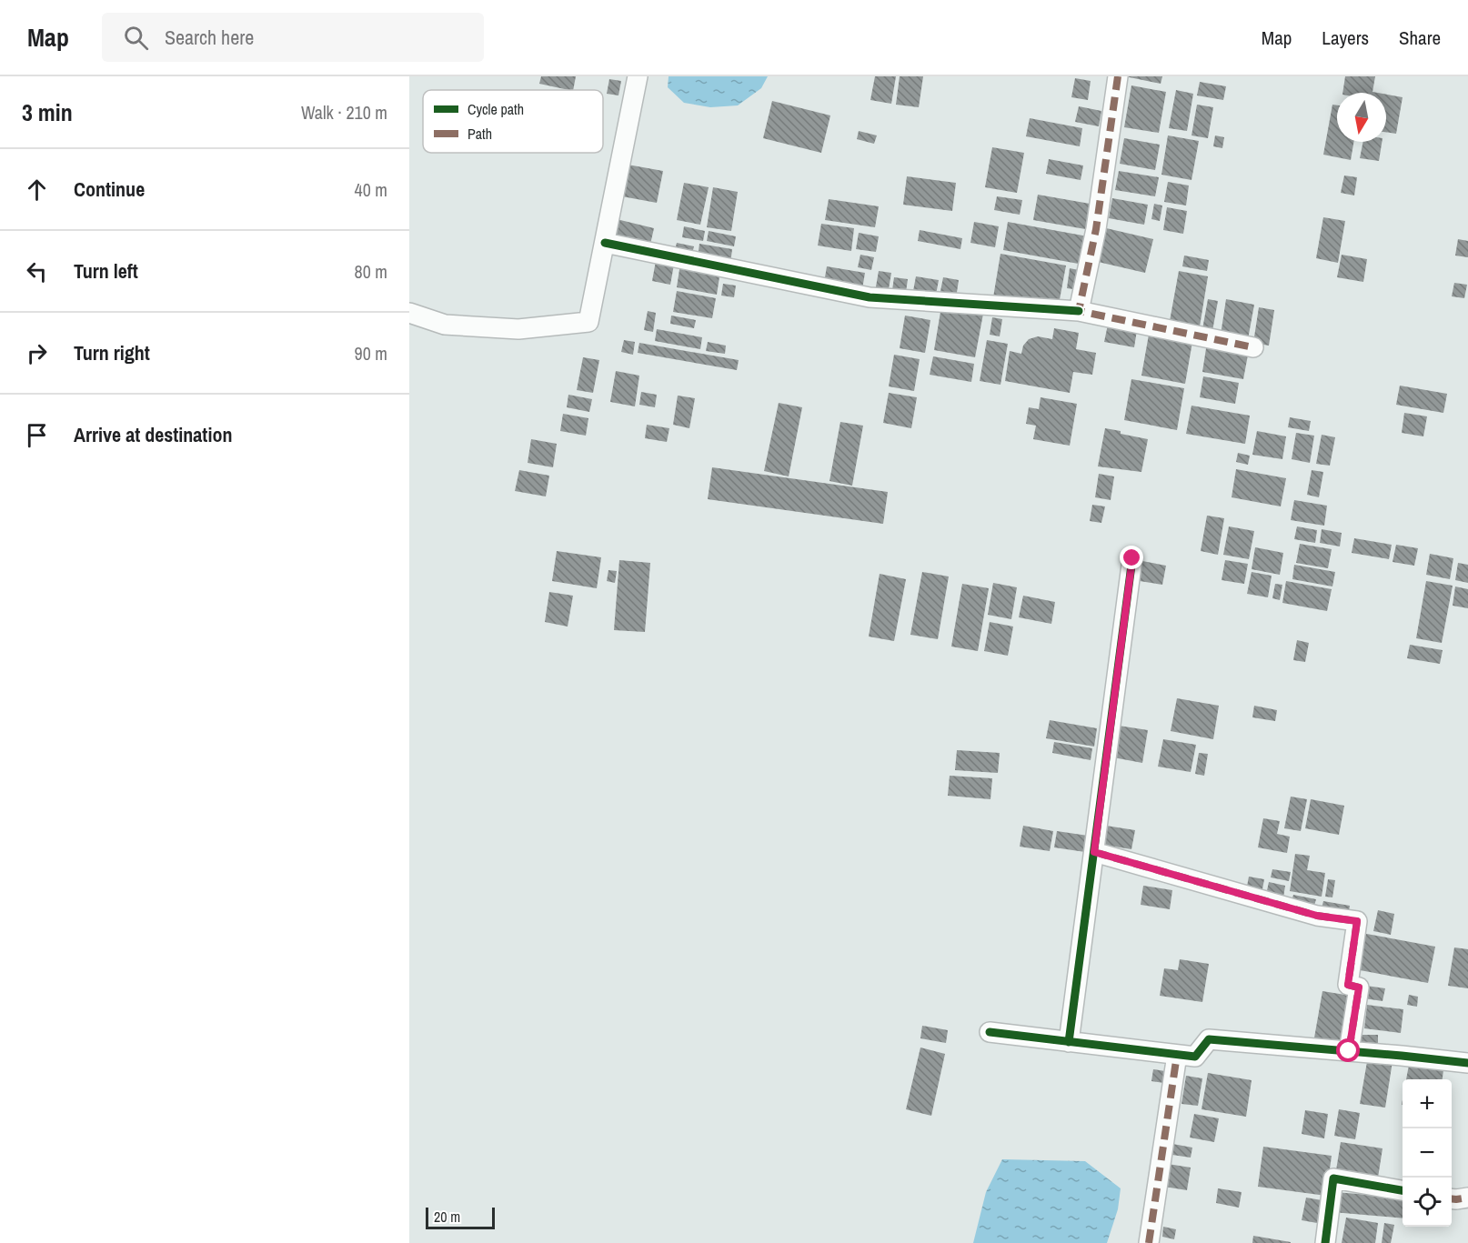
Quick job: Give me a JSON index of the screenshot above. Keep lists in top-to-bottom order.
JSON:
{
  "legend": ["Cycle path", "Path"],
  "scale_bar": "20 m",
  "north": "bottom",
  "page": {
    "header": "Map",
    "search": "Search here",
    "nav": ["Map", "Layers", "Share"],
    "heading": ["3 min", "Walk · 210 m"],
    "list": [
      ["Continue", "40 m"],
      ["Turn left", "80 m"],
      ["Turn right", "90 m"],
      "Arrive at destination"
    ],
    "map_buttons": ["+", "−"],
    "scale": "20 m"
  }
}
